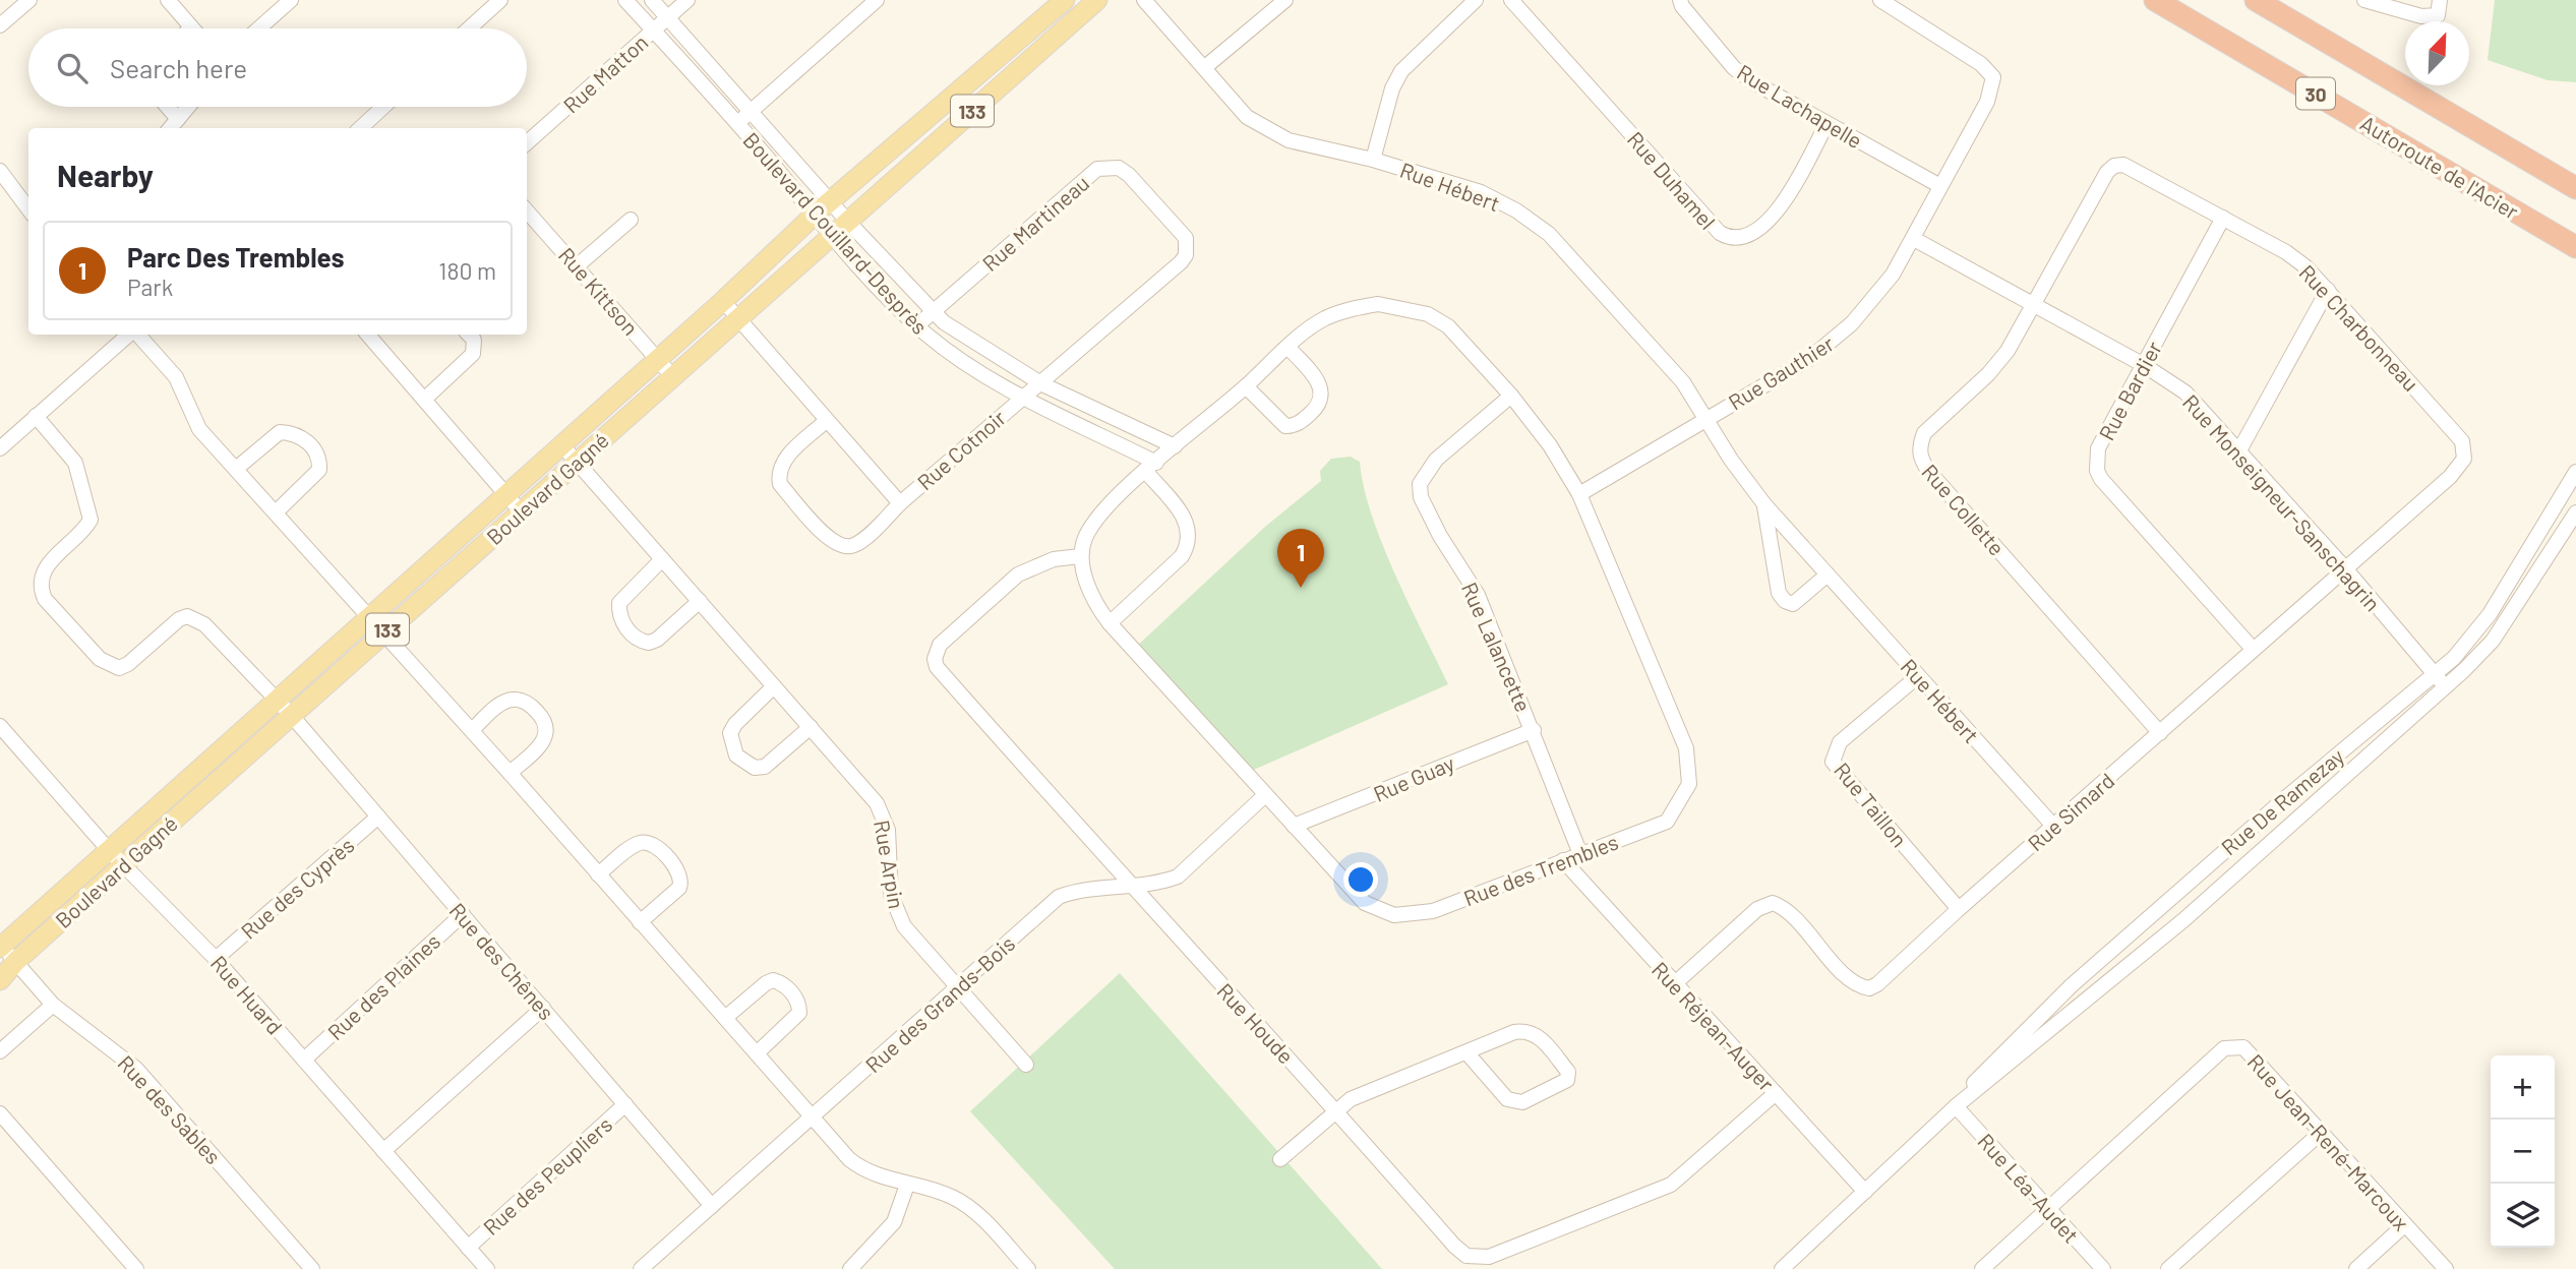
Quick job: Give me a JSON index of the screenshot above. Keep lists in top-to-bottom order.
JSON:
{
  "streets": {
    "highway": ["30", "Autoroute de l'Acier"],
    "main road": ["133", "Boulevard Gagné"],
    "street": [
      "Rue Matton",
      "Rue Lachapelle",
      "Rue Duhamel",
      "Rue Hébert",
      "Rue Martineau",
      "Boulevard Couillard-Desprès",
      "Rue Kittson",
      "Rue Charbonneau",
      "Rue Gauthier",
      "Rue Bardier",
      "Rue Cotnoir",
      "Rue Monseigneur-Sanschagrin",
      "Rue Collette",
      "Rue Lalancette",
      "Rue Guay",
      "Rue De Ramezay",
      "Rue Taillon",
      "Rue Simard",
      "Rue Arpin",
      "Rue des Trembles",
      "Rue des Cyprès",
      "Rue des Chênes",
      "Rue des Plaines",
      "Rue Huard",
      "Rue des Grands-Bois",
      "Rue Houde",
      "Rue Réjean-Auger",
      "Rue des Sables",
      "Rue Jean-René-Marcoux",
      "Rue des Peupliers",
      "Rue Léa-Audet"
    ]
  },
  "crossings": [
    ["Rue Matton", "Boulevard Couillard-Desprès"],
    ["Rue Lachapelle", "Rue Duhamel"],
    ["Rue Lachapelle", "Rue Gauthier"],
    ["Rue Hébert", "Rue Gauthier"],
    ["Rue Hébert", "Rue Taillon"],
    ["Rue Hébert", "Rue Simard"],
    ["Rue Martineau", "Boulevard Couillard-Desprès"],
    ["Rue Martineau", "Rue Cotnoir"],
    ["Boulevard Couillard-Desprès", "Rue Cotnoir"],
    ["Boulevard Couillard-Desprès", "Boulevard Gagné"],
    ["Boulevard Couillard-Desprès", "Rue des Trembles"],
    ["Rue Kittson", "Boulevard Gagné"],
    ["Rue Charbonneau", "Rue Bardier"],
    ["Rue Charbonneau", "Rue Collette"],
    ["Rue Charbonneau", "Rue Simard"],
    ["Rue Gauthier", "Rue Monseigneur-Sanschagrin"],
    ["Rue Gauthier", "Rue des Trembles"],
    ["Rue Bardier", "Rue Monseigneur-Sanschagrin"],
    ["Rue Bardier", "Rue Simard"],
    ["Rue Cotnoir", "Boulevard Gagné"],
    ["Boulevard Gagné", "Rue Arpin"],
    ["Boulevard Gagné", "Rue des Chênes"],
    ["Boulevard Gagné", "Rue Huard"],
    ["Boulevard Gagné", "Rue des Sables"],
    ["Rue Monseigneur-Sanschagrin", "Rue Collette"],
    ["Rue Monseigneur-Sanschagrin", "Rue De Ramezay"],
    ["Rue Monseigneur-Sanschagrin", "Rue Simard"],
    ["Rue Collette", "Rue Simard"],
    ["Rue Lalancette", "Rue Guay"],
    ["Rue Lalancette", "Rue des Trembles"],
    ["Rue Guay", "Rue des Trembles"],
    ["Rue De Ramezay", "Rue Réjean-Auger"],
    ["Rue De Ramezay", "Rue Léa-Audet"],
    ["Rue Taillon", "Rue Simard"],
    ["Rue Simard", "Rue Réjean-Auger"],
    ["Rue Arpin", "Rue des Grands-Bois"],
    ["Rue des Trembles", "Rue des Grands-Bois"],
    ["Rue des Trembles", "Rue Houde"],
    ["Rue des Trembles", "Rue Réjean-Auger"],
    ["Rue des Cyprès", "Rue des Chênes"],
    ["Rue des Cyprès", "Rue Huard"],
    ["Rue des Chênes", "Rue des Plaines"],
    ["Rue des Chênes", "Rue des Grands-Bois"],
    ["Rue des Chênes", "Rue des Peupliers"],
    ["Rue des Plaines", "Rue Huard"],
    ["Rue Huard", "Rue des Peupliers"],
    ["Rue des Grands-Bois", "Rue Houde"],
    ["Rue Houde", "Rue Réjean-Auger"],
    ["Rue Jean-René-Marcoux", "Rue Léa-Audet"]
  ],
  "north": "top right",
  "page": {
    "search": "Search here",
    "heading": "Nearby",
    "list": [
      {
        "mark": "1",
        "name": "Parc Des Trembles",
        "note": "Park",
        "value": "180 m"
      }
    ],
    "pins": "1",
    "map_buttons": ["+", "−"]
  }
}
